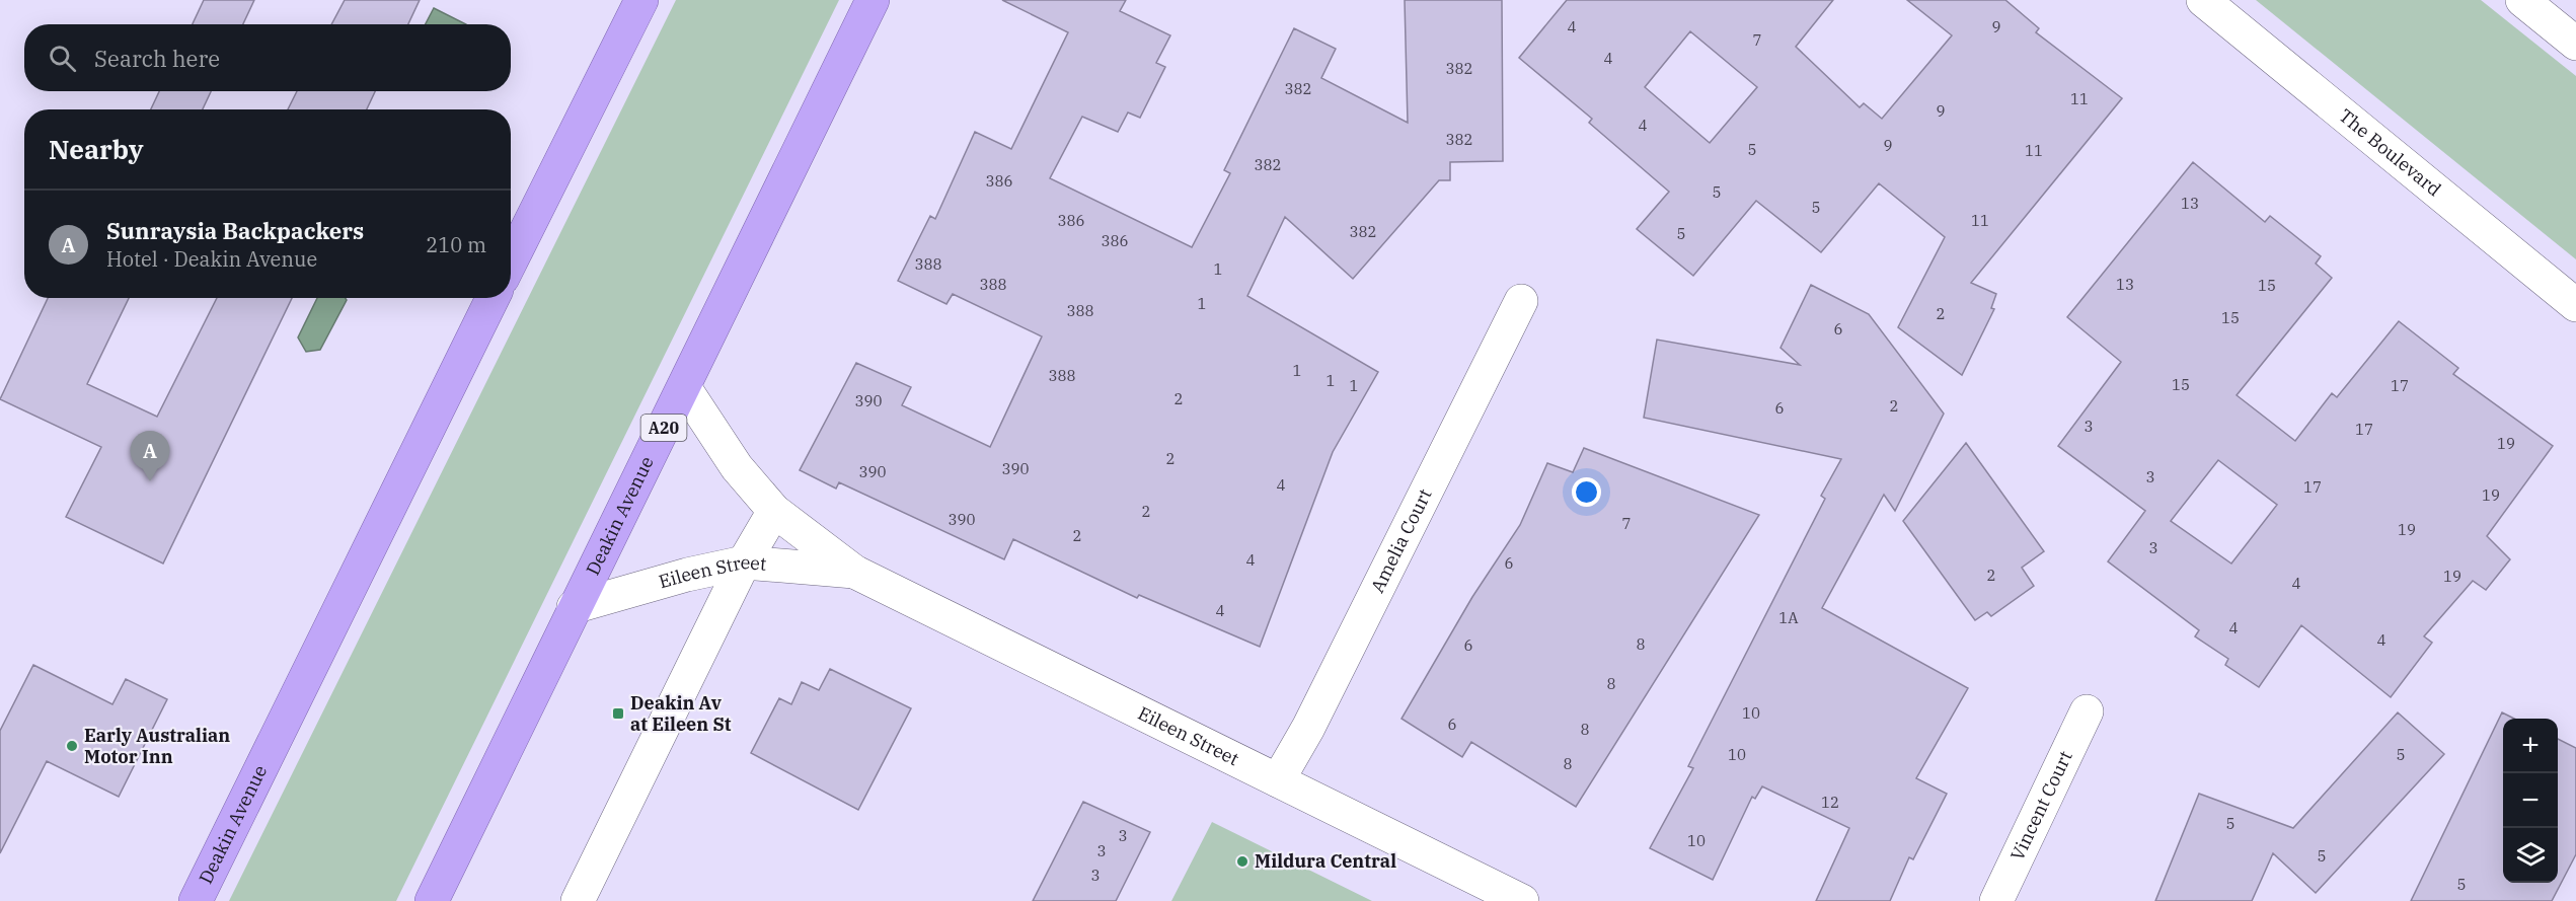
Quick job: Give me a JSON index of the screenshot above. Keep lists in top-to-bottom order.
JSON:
{
  "streets": {
    "highway": ["A20", "Deakin Avenue"],
    "street": [
      "The Boulevard",
      "Amelia Court",
      "Eileen Street",
      "Vincent Court"
    ]
  },
  "crossings": [
    ["Deakin Avenue", "Eileen Street"],
    ["Amelia Court", "Eileen Street"]
  ],
  "places": {
    "transit": ["Deakin Av at Eileen St"],
    "other": ["Early Australian Motor Inn", "Mildura Central"]
  },
  "house_numbers": [
    "4",
    "9",
    "7",
    "4",
    "382",
    "382",
    "11",
    "9",
    "4",
    "382",
    "9",
    "5",
    "11",
    "382",
    "386",
    "5",
    "13",
    "5",
    "386",
    "11",
    "382",
    "5",
    "386",
    "388",
    "1",
    "388",
    "13",
    "15",
    "1",
    "388",
    "2",
    "15",
    "6",
    "1",
    "388",
    "1",
    "15",
    "1",
    "17",
    "2",
    "390",
    "2",
    "6",
    "3",
    "17",
    "19",
    "2",
    "390",
    "390",
    "3",
    "4",
    "17",
    "19",
    "2",
    "390",
    "7",
    "19",
    "2",
    "3",
    "4",
    "6",
    "2",
    "19",
    "4",
    "4",
    "1A",
    "4",
    "4",
    "8",
    "6",
    "8",
    "10",
    "6",
    "8",
    "10",
    "5",
    "8",
    "12",
    "5",
    "3",
    "10",
    "3",
    "5",
    "3",
    "5"
  ],
  "page": {
    "search": "Search here",
    "heading": "Nearby",
    "list": [
      {
        "mark": "A",
        "name": "Sunraysia Backpackers",
        "note": "Hotel · Deakin Avenue",
        "value": "210 m"
      }
    ],
    "pins": "A",
    "map_buttons": ["+", "−"]
  }
}
